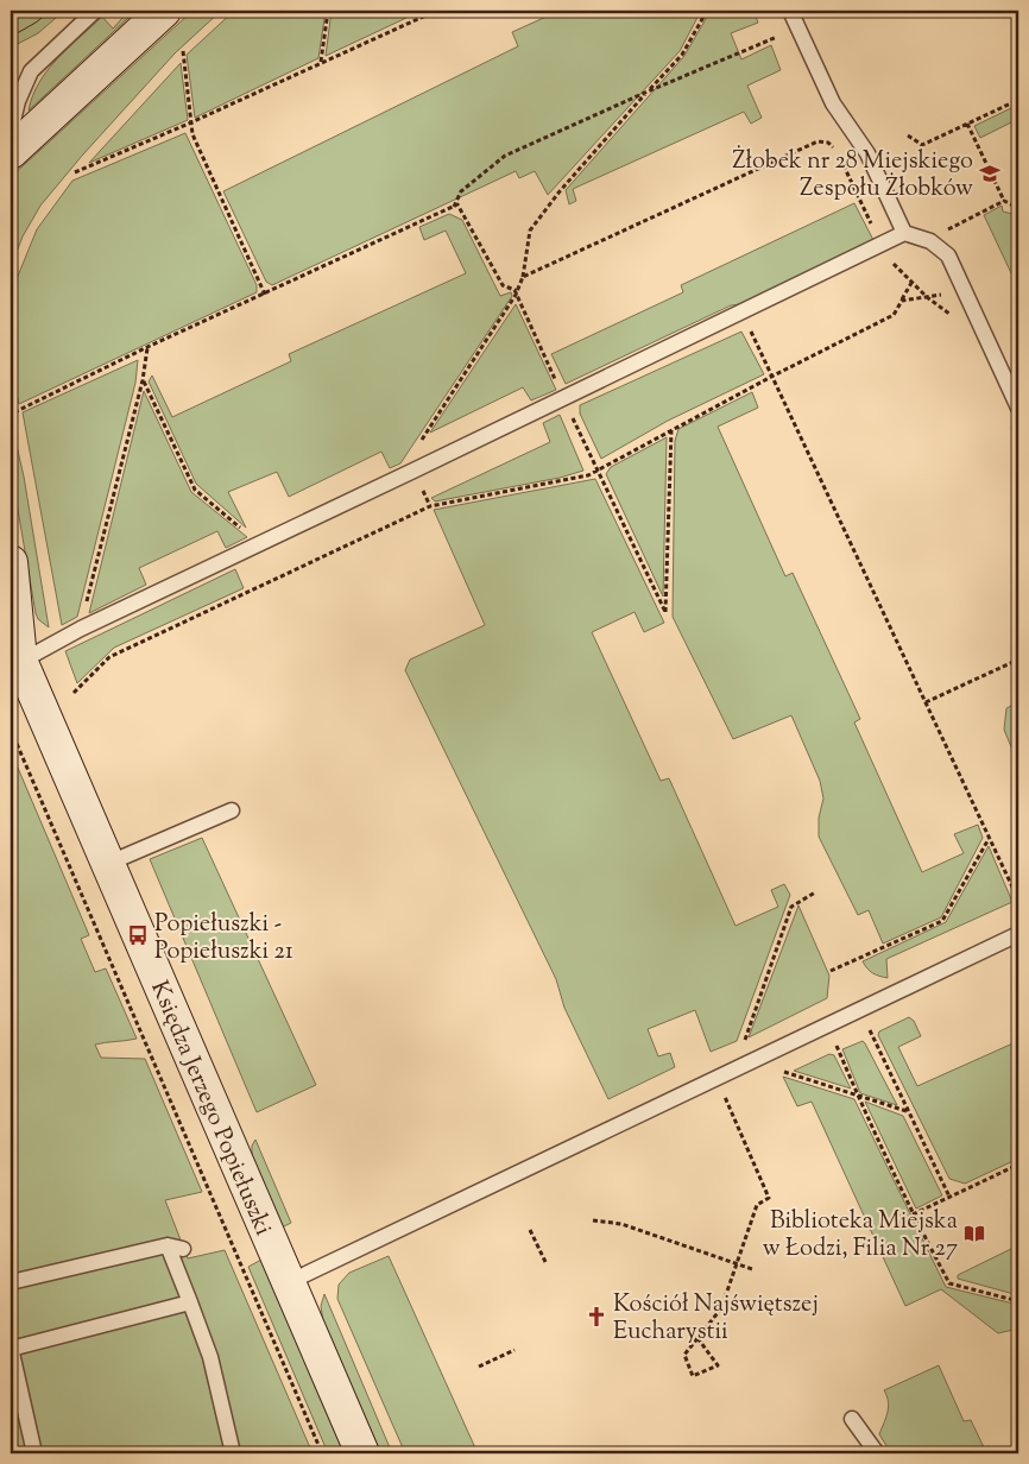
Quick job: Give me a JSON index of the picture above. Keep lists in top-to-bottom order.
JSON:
{
  "streets": {
    "street": ["Księdza Jerzego Popiełuszki"]
  },
  "places": {
    "school or university": ["Żłobek nr 28 Miejskiego Zespołu Żłobków"],
    "bus stop": ["Popiełuszki - Popiełuszki 21"],
    "library": ["Biblioteka Miejska w Łodzi, Filia Nr 27"],
    "church": ["Kościół Najświętszej Eucharystii"]
  }
}
